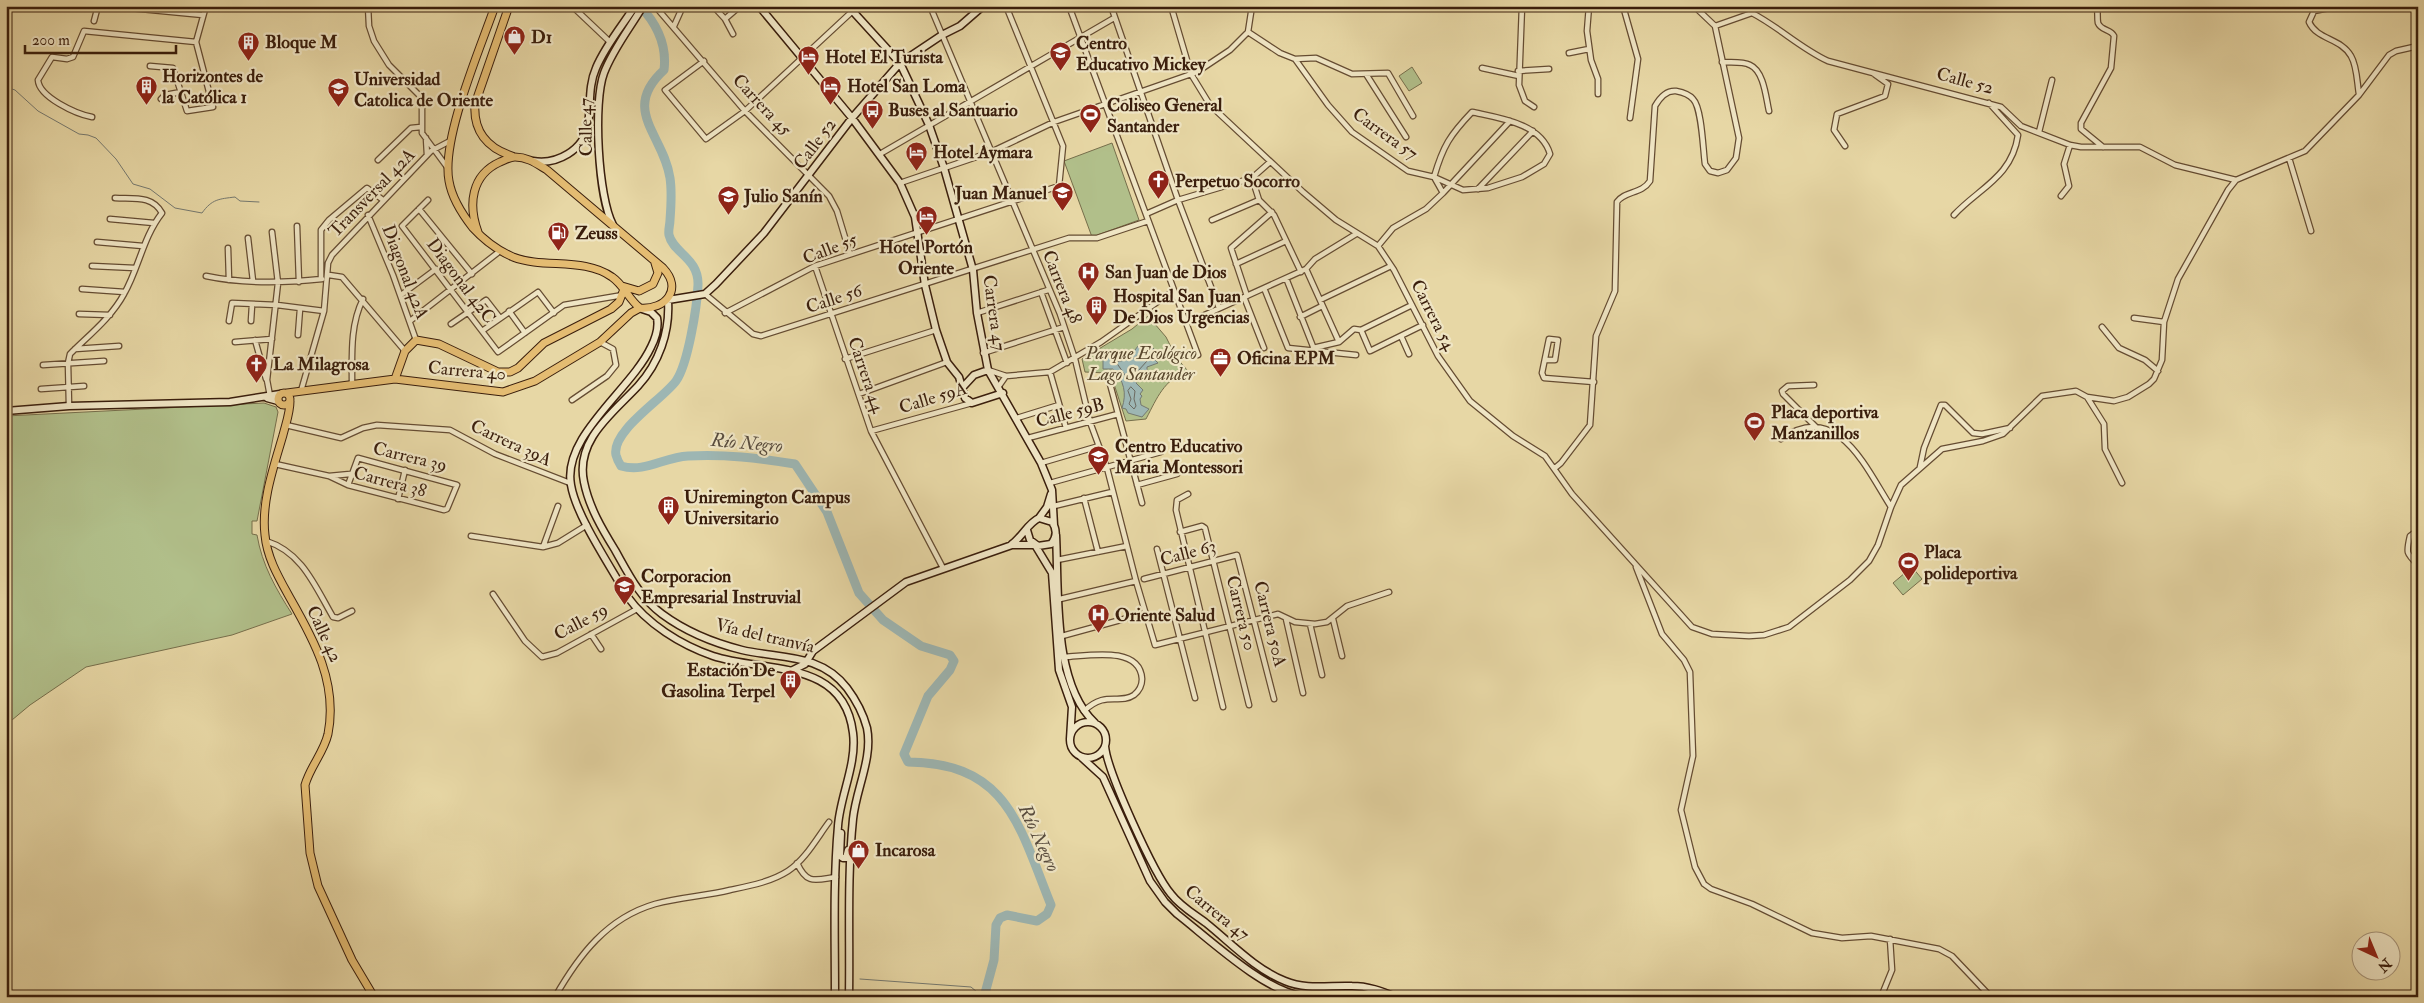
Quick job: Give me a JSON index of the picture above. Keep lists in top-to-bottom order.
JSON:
{
  "streets": {
    "main road": ["Carrera 40", "Calle 42"],
    "street": [
      "Calle 52",
      "Carrera 45",
      "Calle 47",
      "Carrera 57",
      "Transversal 42A",
      "Calle 55",
      "Diagonal 42A",
      "Diagonal 42C",
      "Carrera 48",
      "Calle 56",
      "Carrera 47",
      "Carrera 54",
      "Carrera 44",
      "Calle 59A",
      "Calle 59B",
      "Carrera 39A",
      "Carrera 39",
      "Carrera 38",
      "Calle 63",
      "Carrera 50",
      "Calle 59",
      "Carrera 50A",
      "Vía del tranvía"
    ]
  },
  "crossings": [
    ["Calle 52", "Carrera 45"],
    ["Calle 52", "Carrera 48"],
    ["Calle 52", "Carrera 47"],
    ["Carrera 45", "Calle 55"],
    ["Transversal 42A", "Diagonal 42A"],
    ["Transversal 42A", "Carrera 40"],
    ["Calle 55", "Carrera 48"],
    ["Calle 55", "Calle 56"],
    ["Calle 55", "Carrera 47"],
    ["Calle 55", "Carrera 44"],
    ["Carrera 48", "Calle 56"],
    ["Carrera 48", "Calle 59B"],
    ["Calle 56", "Carrera 47"],
    ["Calle 56", "Carrera 44"],
    ["Carrera 47", "Calle 59A"],
    ["Carrera 47", "Calle 59B"],
    ["Carrera 40", "Vía del tranvía"],
    ["Carrera 44", "Calle 59A"],
    ["Carrera 39A", "Carrera 39"],
    ["Carrera 39A", "Vía del tranvía"],
    ["Carrera 39", "Carrera 38"],
    ["Carrera 39", "Calle 42"],
    ["Carrera 38", "Calle 42"],
    ["Calle 63", "Carrera 50"],
    ["Calle 63", "Carrera 50A"],
    ["Calle 59", "Vía del tranvía"]
  ],
  "water": ["Río Negro"],
  "parks": ["Parque Ecológico Lago Santander"],
  "places": {
    "shop": ["D1", "Incarosa"],
    "building": [
      "Bloque M",
      "Horizontes de la Católica 1",
      "Hospital San Juan De Dios Urgencias",
      "Uniremington Campus Universitario",
      "Estación De Gasolina Terpel"
    ],
    "school or university": [
      "Centro Educativo Mickey",
      "Universidad Catolica de Oriente",
      "Juan Manuel",
      "Julio Sanín",
      "Centro Educativo Maria Montessori",
      "Corporacion Empresarial Instruvial"
    ],
    "hotel": [
      "Hotel El Turista",
      "Hotel San Loma",
      "Hotel Aymara",
      "Hotel Portón Oriente"
    ],
    "bus stop": ["Buses al Santuario"],
    "sports": ["Coliseo General Santander", "Placa deportiva Manzanillos", "Placa polideportiva"],
    "church": ["Perpetuo Socorro", "La Milagrosa"],
    "fuel station": ["Zeuss"],
    "hospital": ["San Juan de Dios", "Oriente Salud"],
    "office": ["Oficina EPM"]
  },
  "scale_bar": "200 m",
  "north": "bottom right"
}
